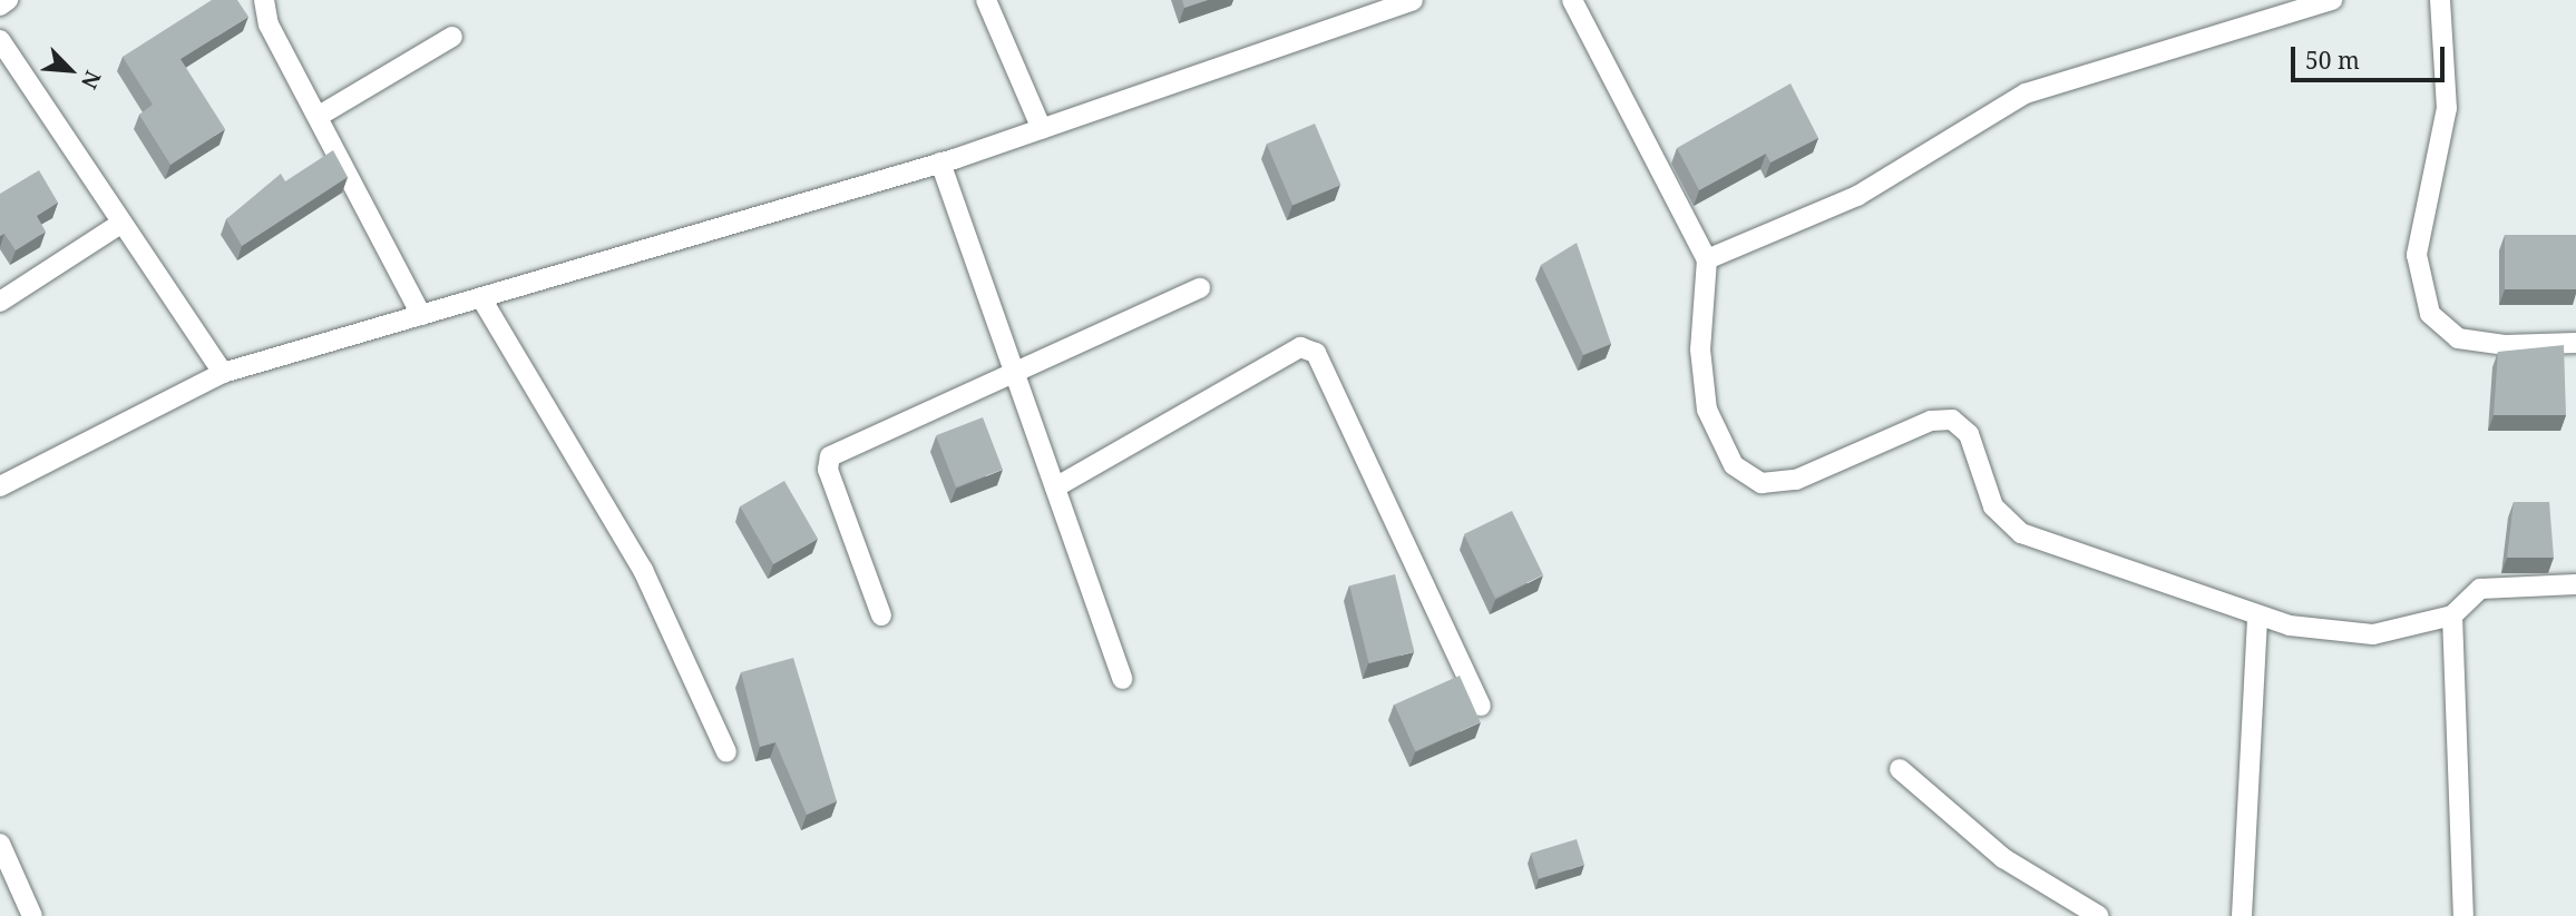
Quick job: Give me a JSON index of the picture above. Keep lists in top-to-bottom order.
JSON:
{
  "scale_bar": "50 m",
  "north": "bottom right"
}
